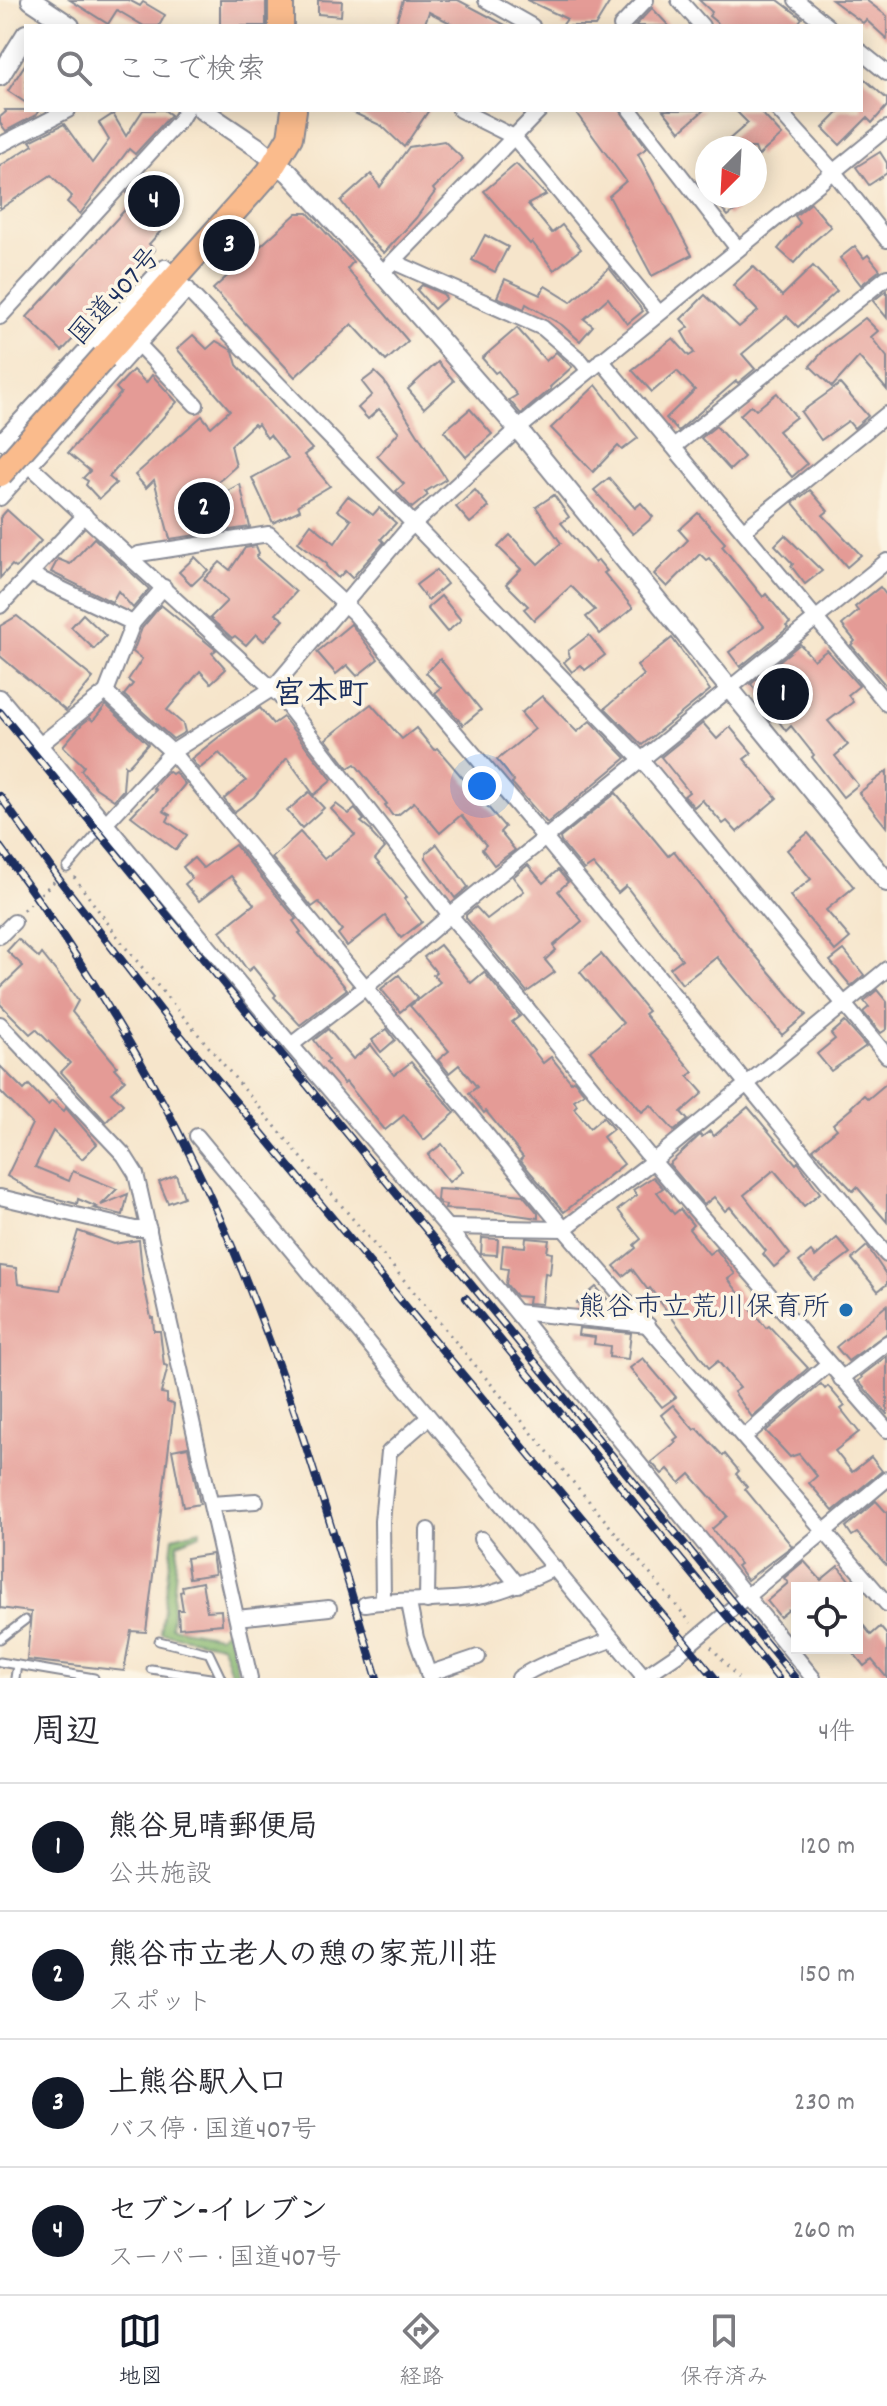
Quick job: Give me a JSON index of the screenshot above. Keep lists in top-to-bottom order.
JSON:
{
  "streets": {
    "highway": ["国道407号"]
  },
  "districts": ["宮本町"],
  "places": ["熊谷市立荒川保育所"],
  "north": "bottom left",
  "page": {
    "search": "ここで検索",
    "pins": [
      "4",
      "3",
      "2",
      "1"
    ],
    "heading": ["周辺", "4件"],
    "list": [
      {
        "mark": "1",
        "name": "熊谷見晴郵便局",
        "note": "公共施設",
        "value": "120 m"
      },
      {
        "mark": "2",
        "name": "熊谷市立老人の憩の家荒川荘",
        "note": "スポット",
        "value": "150 m"
      },
      {
        "mark": "3",
        "name": "上熊谷駅入口",
        "note": "バス停 · 国道407号",
        "value": "230 m"
      },
      {
        "mark": "4",
        "name": "セブン-イレブン",
        "note": "スーパー · 国道407号",
        "value": "260 m"
      }
    ],
    "nav": ["地図", "経路", "保存済み"]
  }
}
